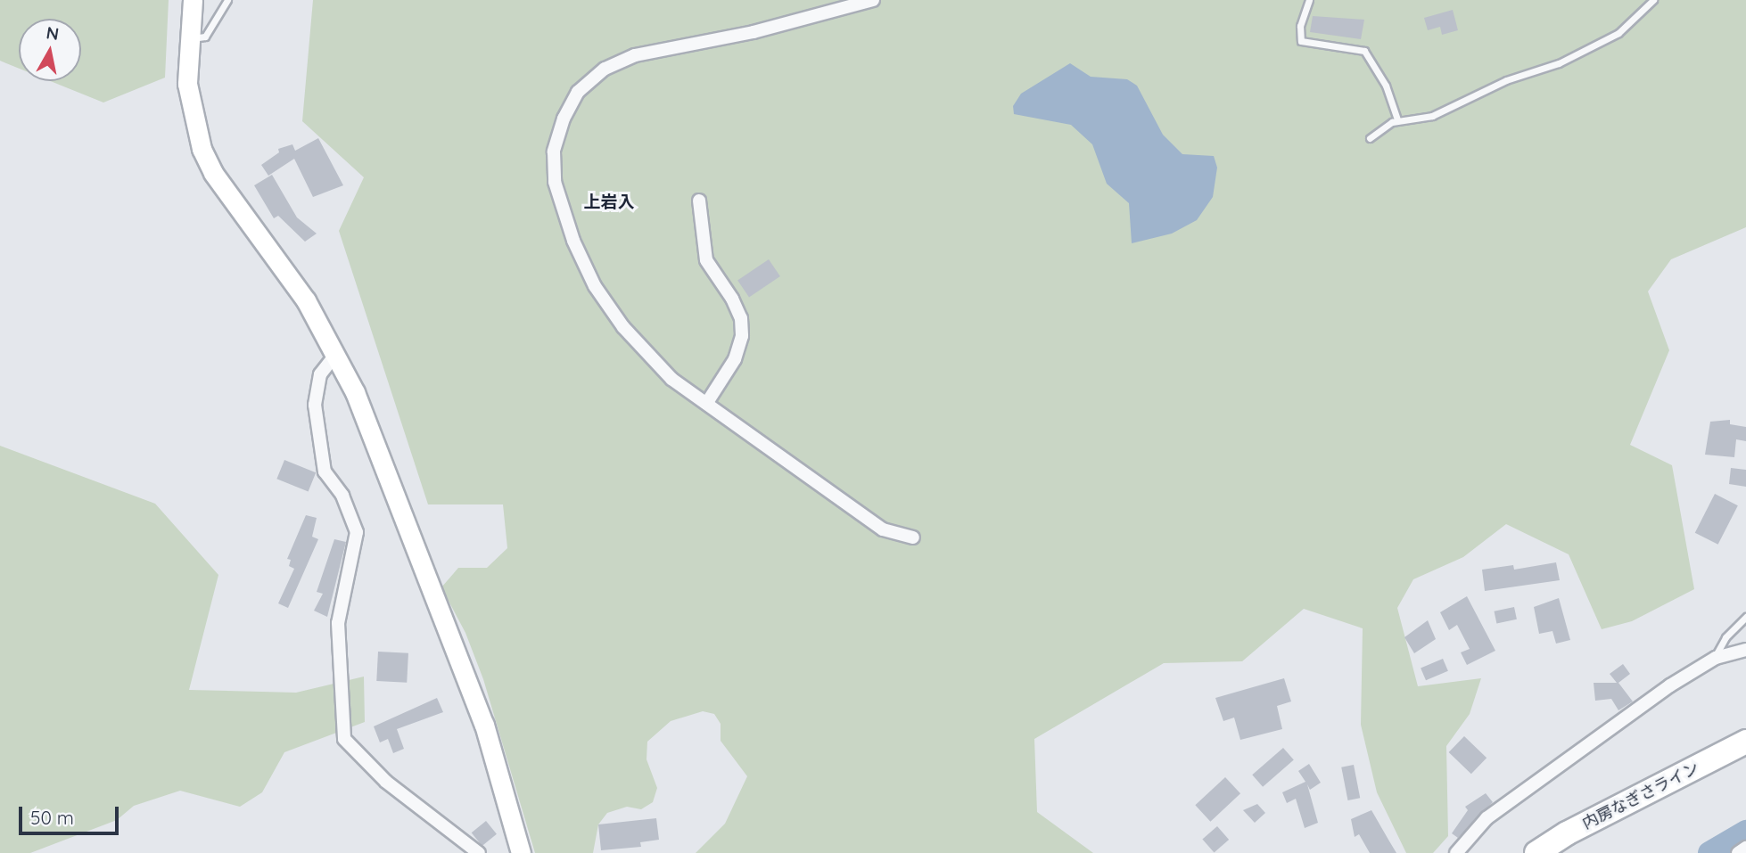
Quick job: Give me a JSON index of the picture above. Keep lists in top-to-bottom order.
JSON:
{
  "streets": {
    "highway": ["内房なぎさライン"]
  },
  "districts": ["上岩入"],
  "scale_bar": "50 m",
  "north": "top"
}
